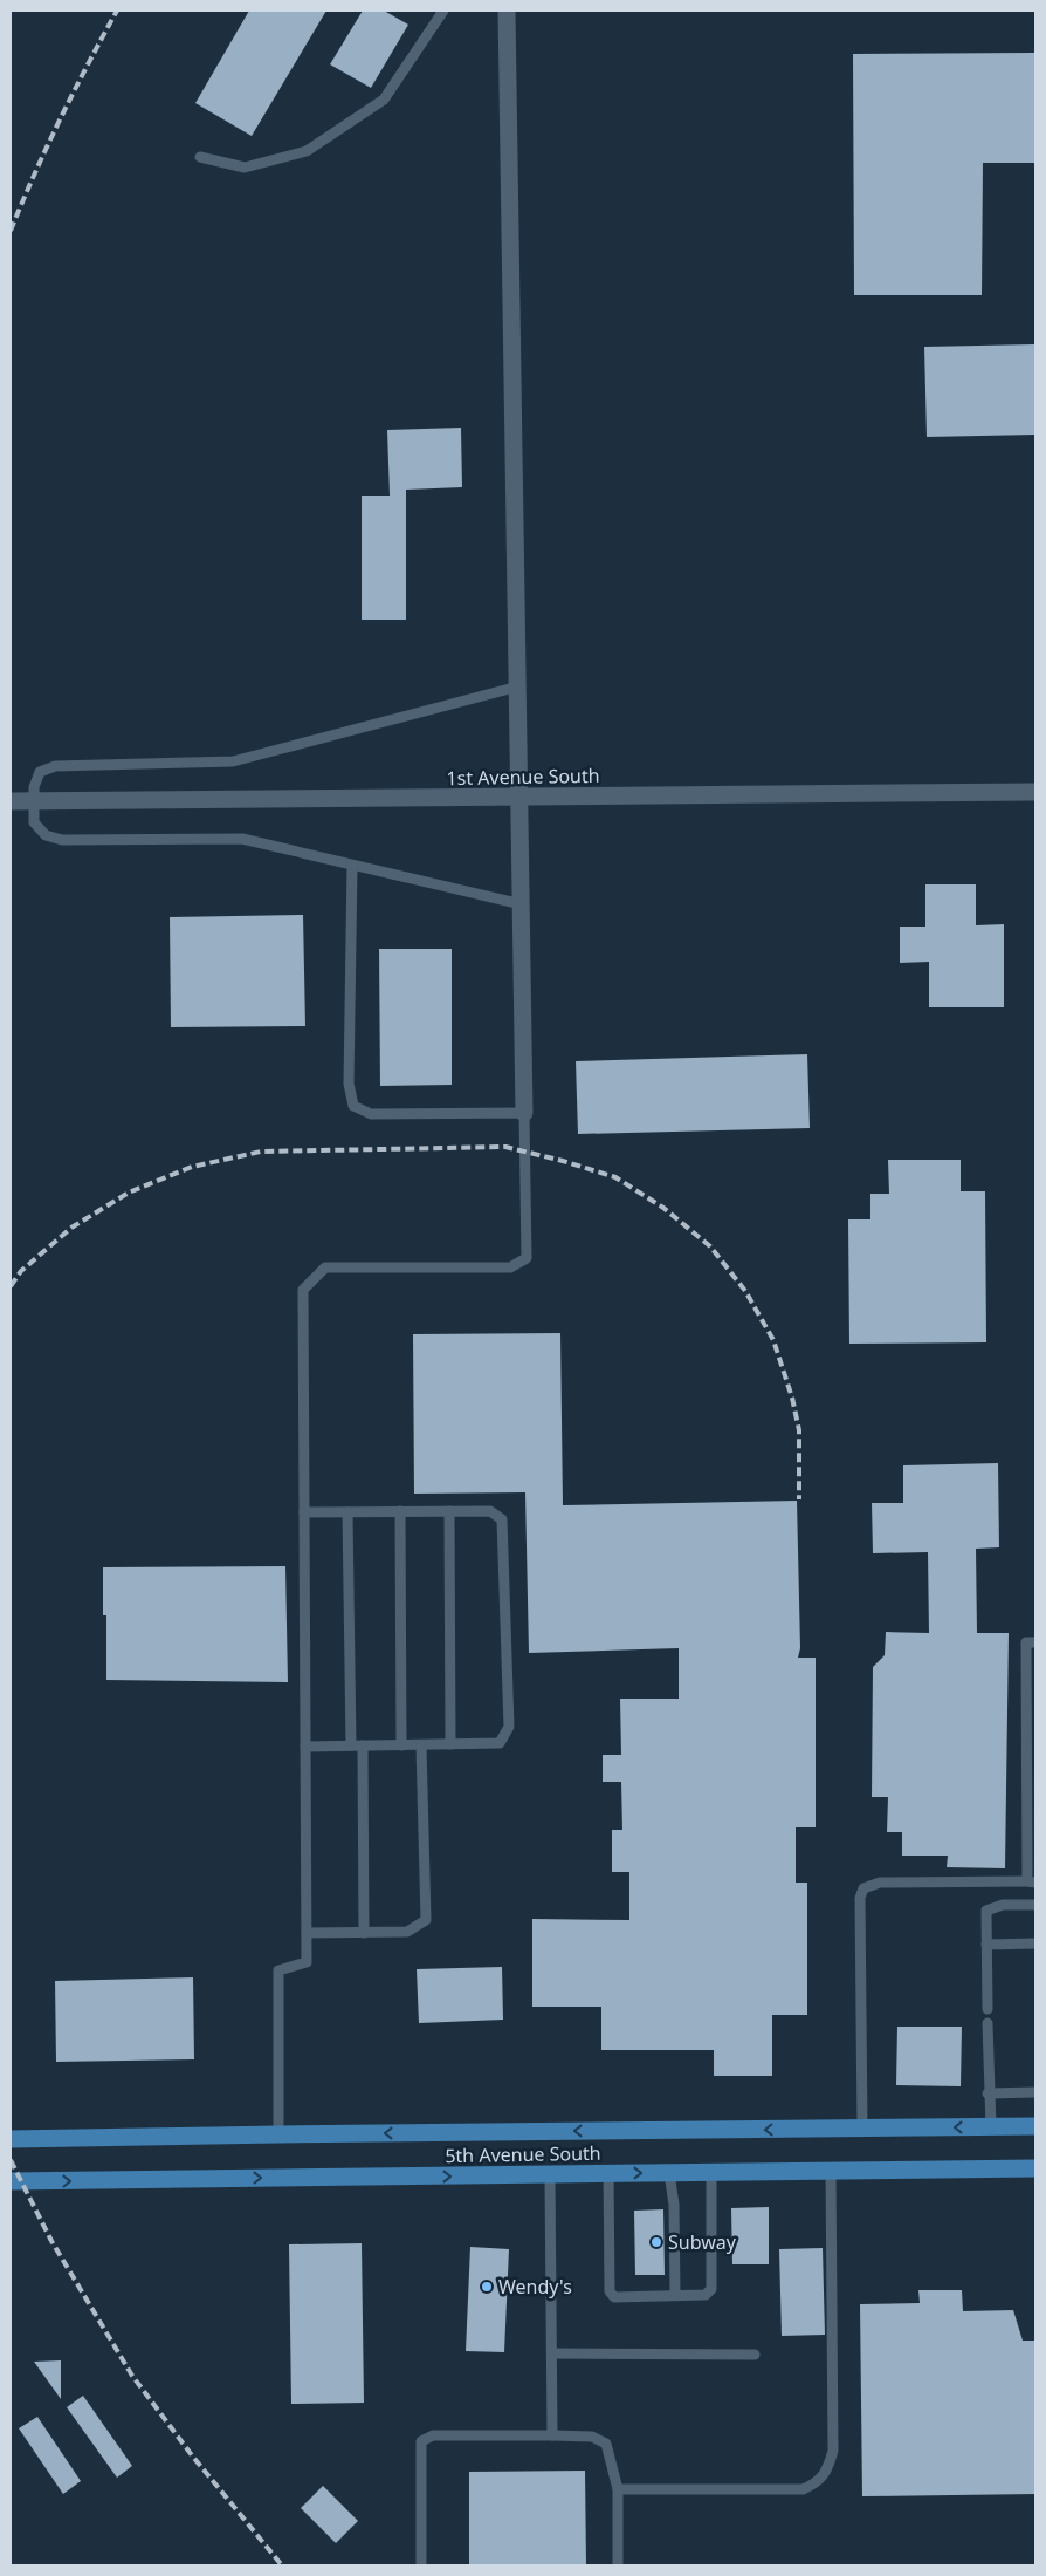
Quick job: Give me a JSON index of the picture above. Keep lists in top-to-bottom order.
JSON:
{
  "streets": {
    "main road": ["5th Avenue South"],
    "street": ["1st Avenue South"]
  },
  "places": ["Subway", "Wendy's"]
}
